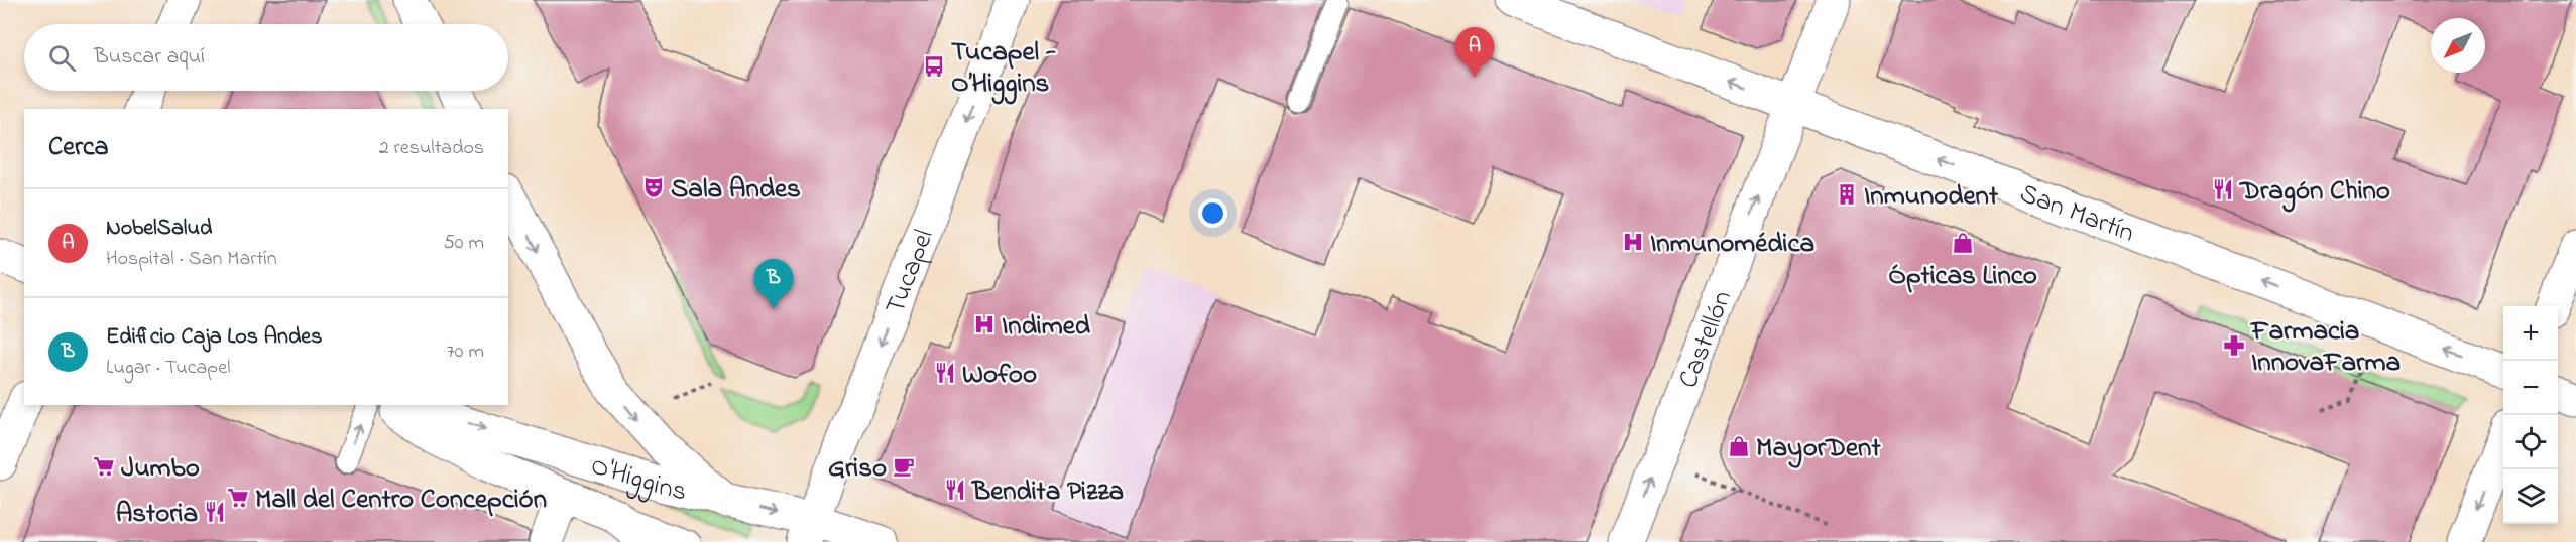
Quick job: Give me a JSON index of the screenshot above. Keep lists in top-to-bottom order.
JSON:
{
  "streets": {
    "main road": [
      "San Martín",
      "Tucapel",
      "Castellón",
      "O'Higgins"
    ]
  },
  "crossings": [
    ["San Martín", "Castellón"],
    ["Tucapel", "O'Higgins"]
  ],
  "one_way": ["San Martín", "Tucapel", "Castellón"],
  "places": {
    "bus stop": ["Tucapel - O’Higgins"],
    "theatre": ["Sala Andes"],
    "restaurant": [
      "Dragón Chino",
      "Wofoo",
      "Bendita Pizza",
      "Astoria"
    ],
    "building": ["Inmunodent"],
    "hospital": ["Inmunomédica", "Indimed"],
    "shop": ["Ópticas Linco", "MayorDent"],
    "pharmacy": ["Farmacia InnovaFarma"],
    "supermarket": ["Jumbo", "Mall del Centro Concepción"],
    "cafe": ["Griso"]
  },
  "north": "bottom left",
  "page": {
    "search": "Buscar aquí",
    "pins": ["A", "B"],
    "heading": ["Cerca", "2 resultados"],
    "list": [
      {
        "mark": "A",
        "name": "NobelSalud",
        "note": "Hospital · San Martín",
        "value": "50 m"
      },
      {
        "mark": "B",
        "name": "Edificio Caja Los Andes",
        "note": "Lugar · Tucapel",
        "value": "70 m"
      }
    ],
    "map_buttons": ["+", "−"]
  }
}
